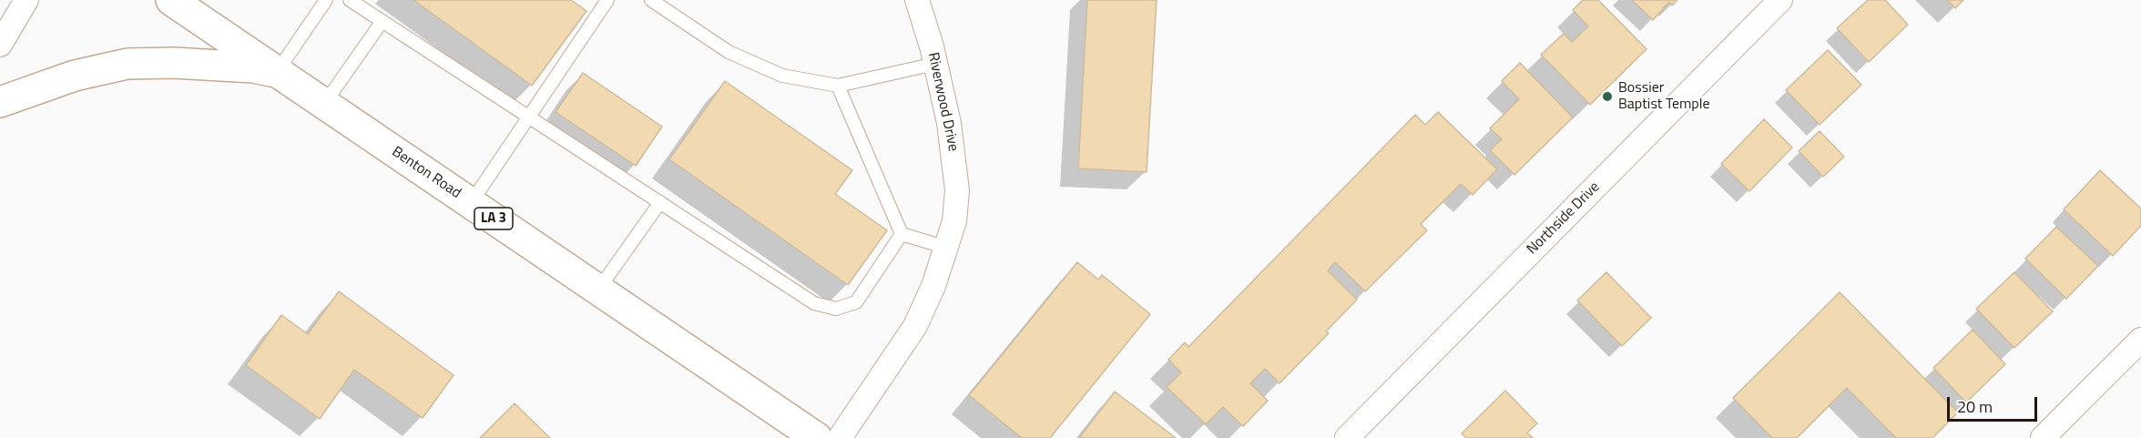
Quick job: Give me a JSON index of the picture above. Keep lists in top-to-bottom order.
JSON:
{
  "streets": {
    "main road": ["Benton Road", "LA 3"],
    "street": ["Riverwood Drive", "Northside Drive"]
  },
  "places": ["Bossier Baptist Temple"],
  "scale_bar": "20 m"
}
